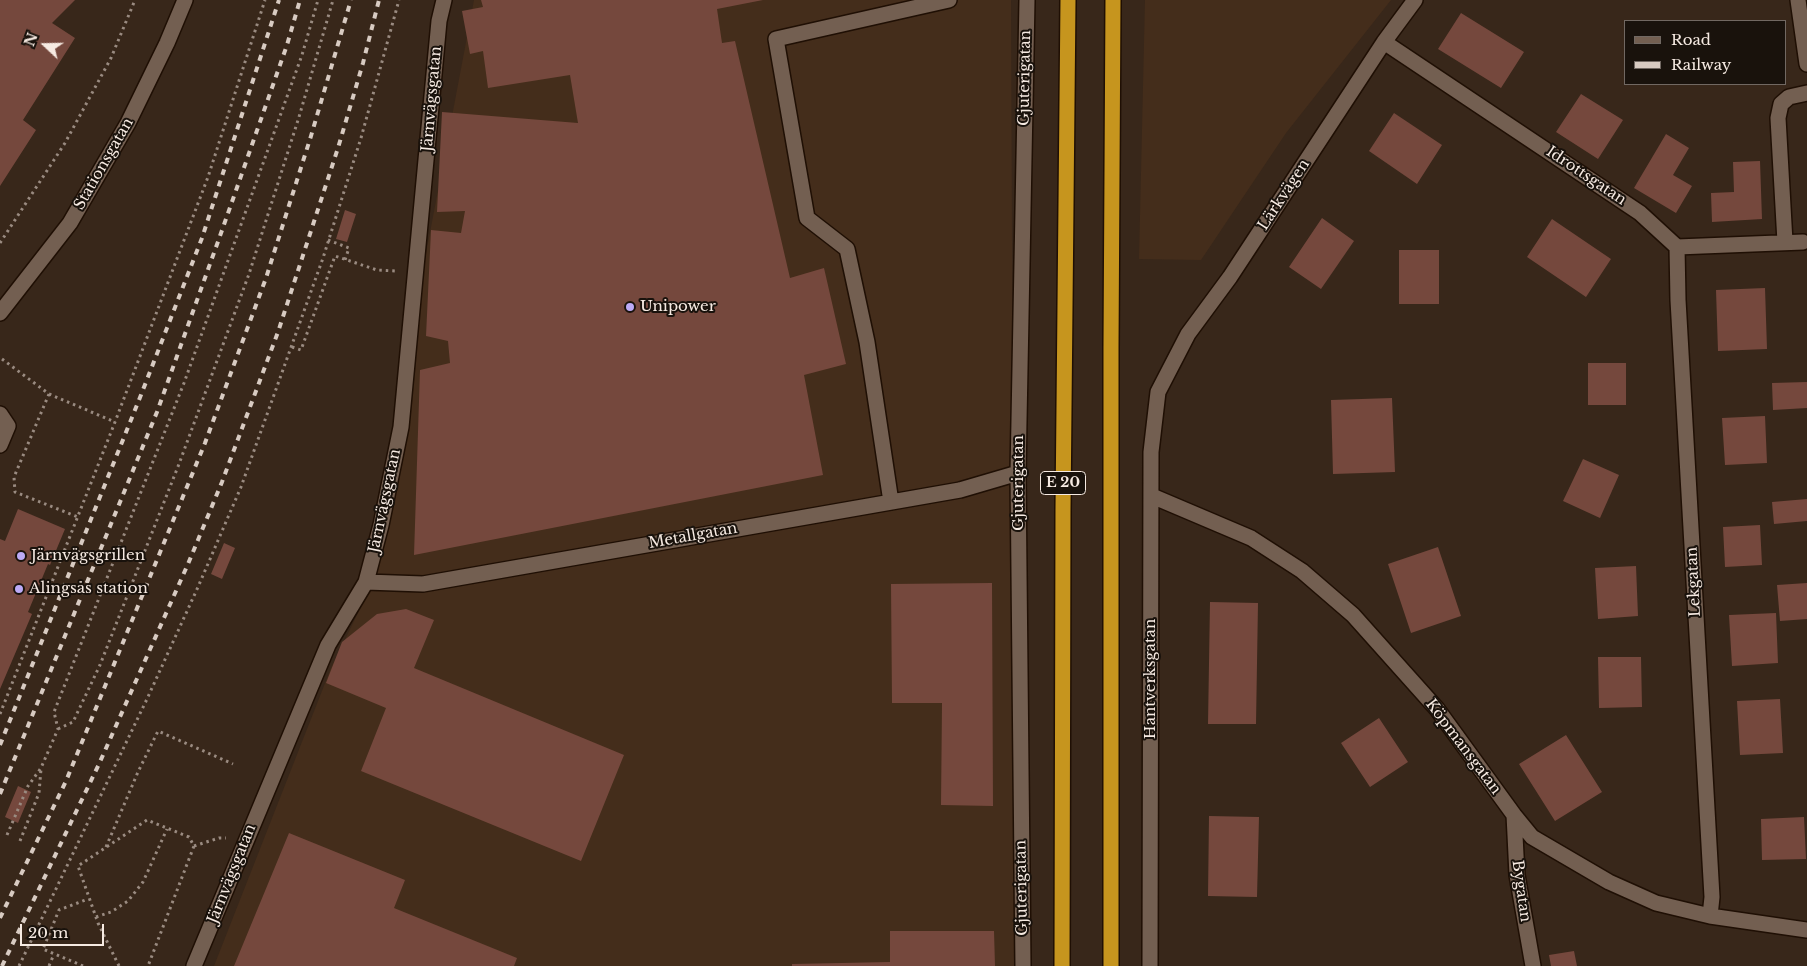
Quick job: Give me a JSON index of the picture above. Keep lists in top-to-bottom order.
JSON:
{
  "streets": {
    "highway": ["E 20"],
    "street": [
      "Gjuterigatan",
      "Järnvägsgatan",
      "Stationsgatan",
      "Idrottsgatan",
      "Lärkvägen",
      "Metallgatan",
      "Lekgatan",
      "Hantverksgatan",
      "Köpmansgatan",
      "Bygatan"
    ]
  },
  "crossings": [
    ["Gjuterigatan", "Metallgatan"],
    ["Järnvägsgatan", "Metallgatan"],
    ["Idrottsgatan", "Lärkvägen"],
    ["Idrottsgatan", "Lekgatan"],
    ["Lärkvägen", "Hantverksgatan"],
    ["Lekgatan", "Köpmansgatan"],
    ["Hantverksgatan", "Köpmansgatan"],
    ["Köpmansgatan", "Bygatan"]
  ],
  "places": ["Unipower", "Järnvägsgrillen", "Alingsås station"],
  "legend": ["Road", "Railway"],
  "scale_bar": "20 m",
  "north": "left"
}
